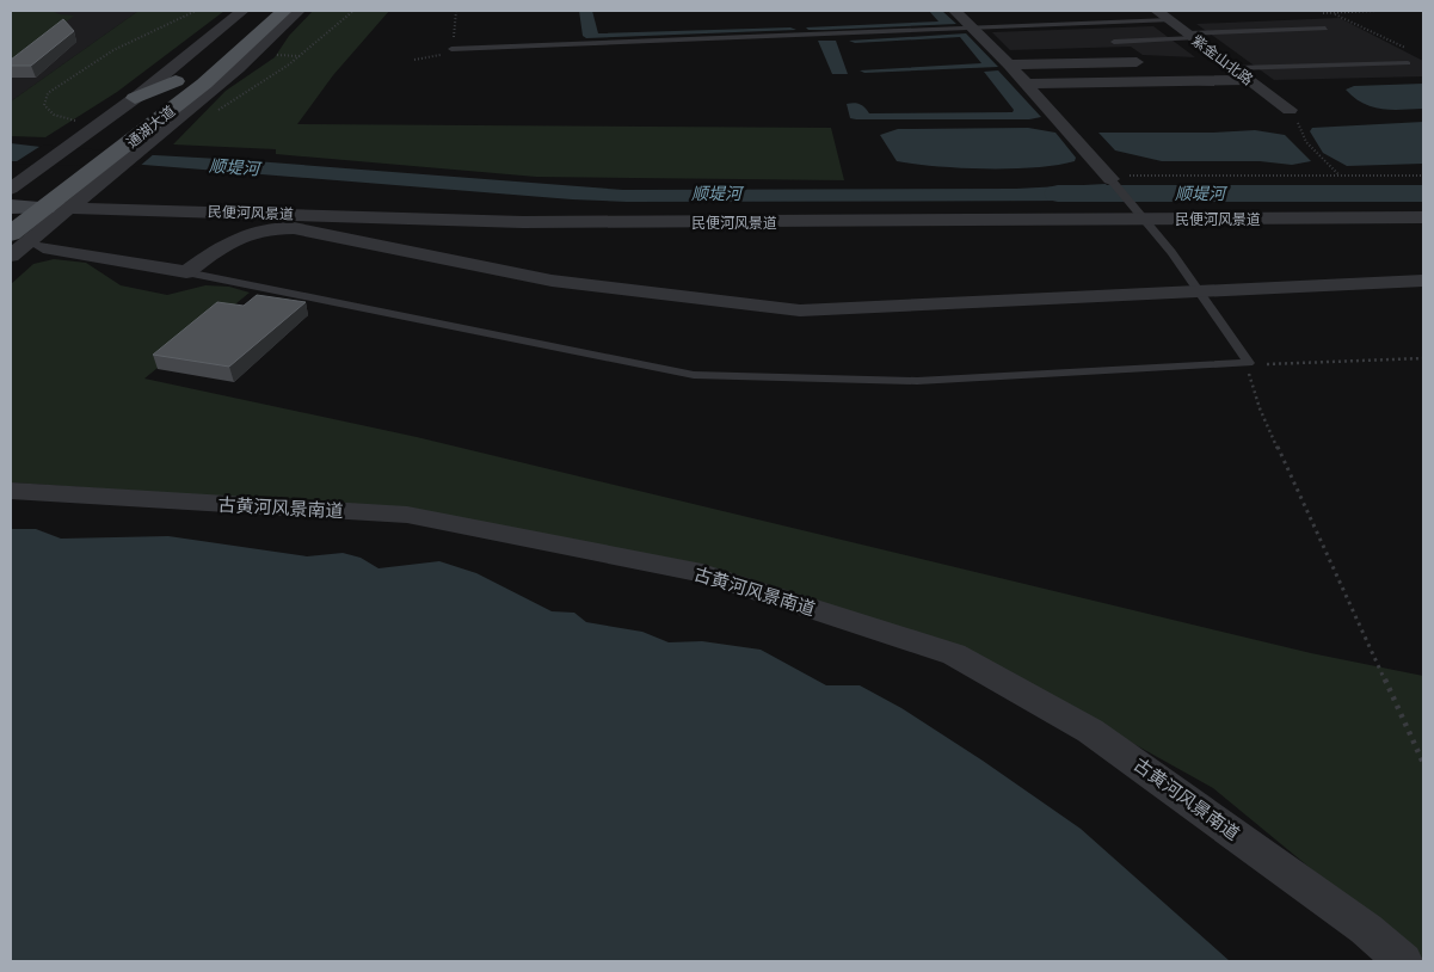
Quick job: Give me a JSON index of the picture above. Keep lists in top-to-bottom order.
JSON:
{
  "streets": {
    "main road": ["通湖大道"],
    "street": ["紫金山北路", "民便河风景道", "古黄河风景南道"]
  },
  "crossings": [
    ["通湖大道", "民便河风景道"]
  ],
  "water": ["顺堤河"]
}
